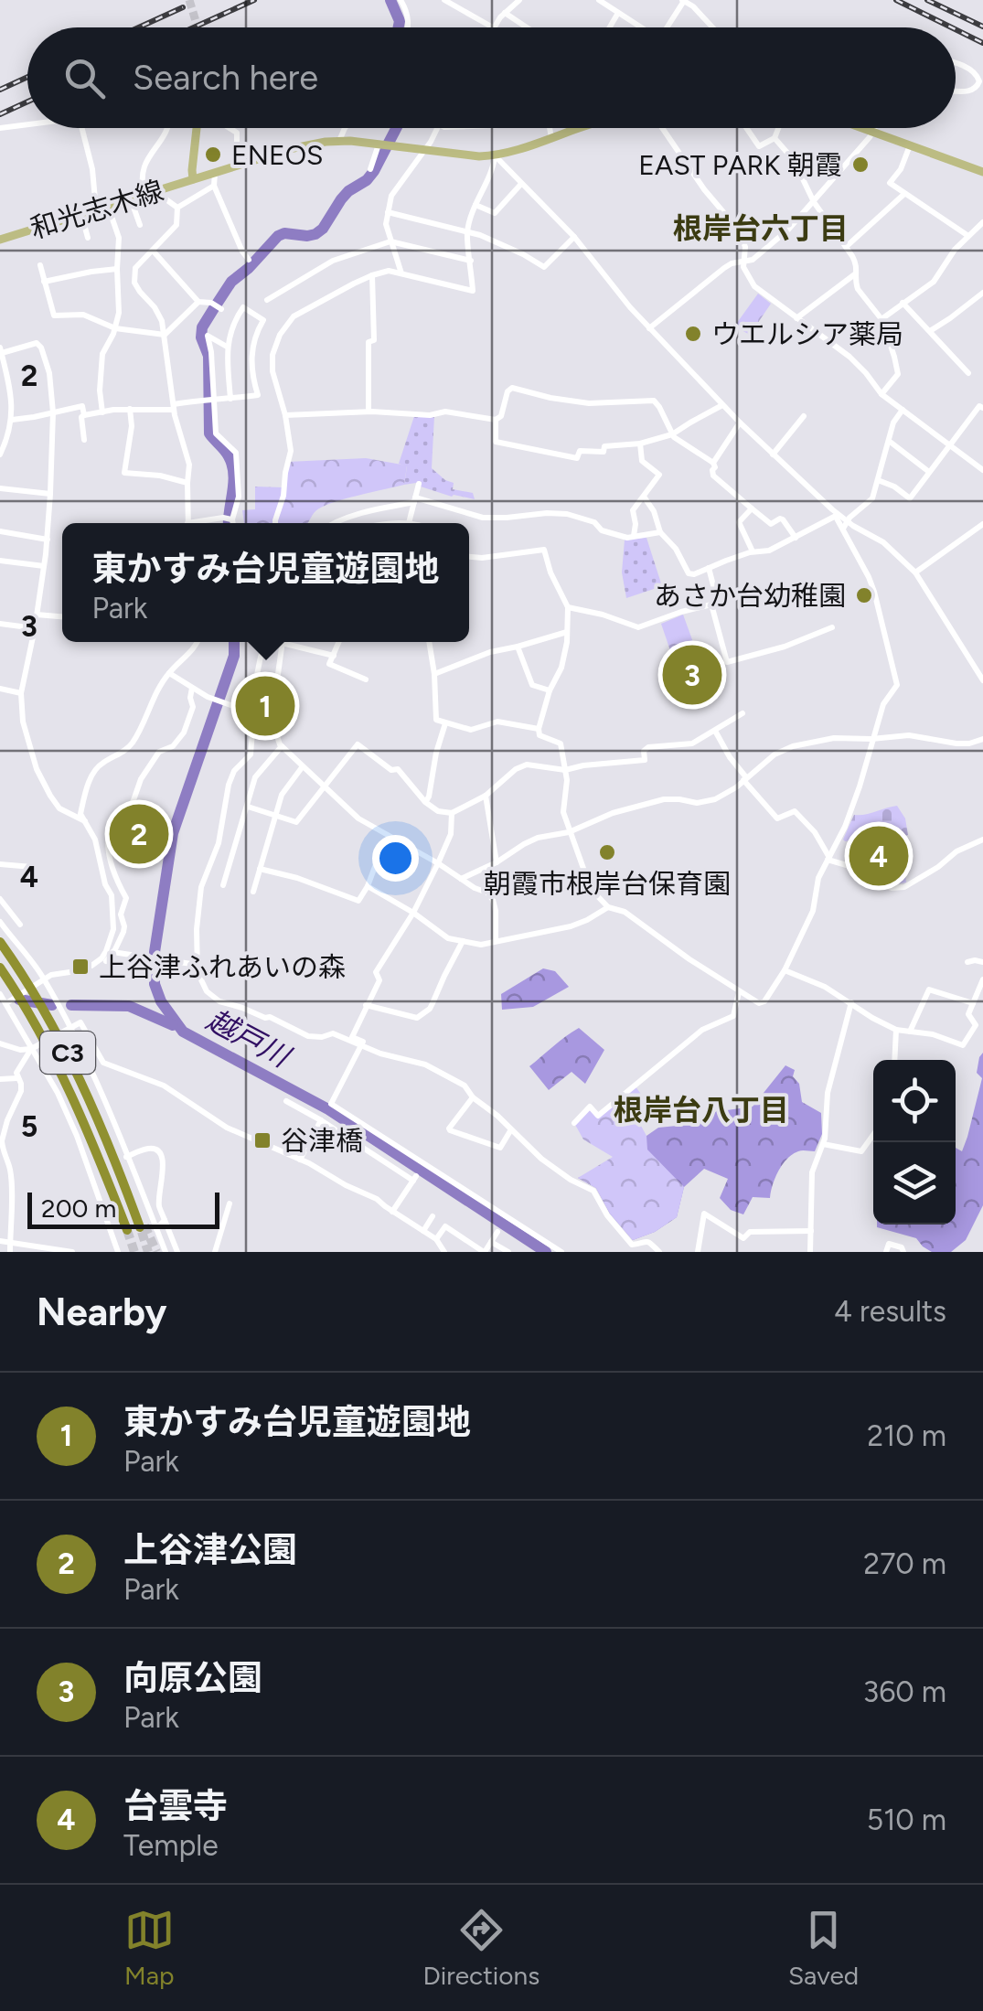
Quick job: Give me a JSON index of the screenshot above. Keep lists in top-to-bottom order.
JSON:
{
  "streets": {
    "highway": ["C3"],
    "main road": ["和光志木線"]
  },
  "districts": ["根岸台六丁目", "根岸台八丁目"],
  "water": ["越戸川"],
  "places": {
    "other": [
      "ENEOS",
      "EAST PARK 朝霞",
      "ウエルシア薬局",
      "あさか台幼稚園",
      "朝霞市根岸台保育園"
    ],
    "transit": ["上谷津ふれあいの森", "谷津橋"]
  },
  "scale_bar": "200 m",
  "page": {
    "search": "Search here",
    "popup": ["東かすみ台児童遊園地", "Park"],
    "pins": [
      "3",
      "1",
      "2",
      "4"
    ],
    "scale": "200 m",
    "heading": ["Nearby", "4 results"],
    "list": [
      {
        "mark": "1",
        "name": "東かすみ台児童遊園地",
        "note": "Park",
        "value": "210 m"
      },
      {
        "mark": "2",
        "name": "上谷津公園",
        "note": "Park",
        "value": "270 m"
      },
      {
        "mark": "3",
        "name": "向原公園",
        "note": "Park",
        "value": "360 m"
      },
      {
        "mark": "4",
        "name": "台雲寺",
        "note": "Temple",
        "value": "510 m"
      }
    ],
    "nav": ["Map", "Directions", "Saved"]
  },
  "grid": {
    "rows": [
      "2",
      "3",
      "4",
      "5"
    ]
  }
}
